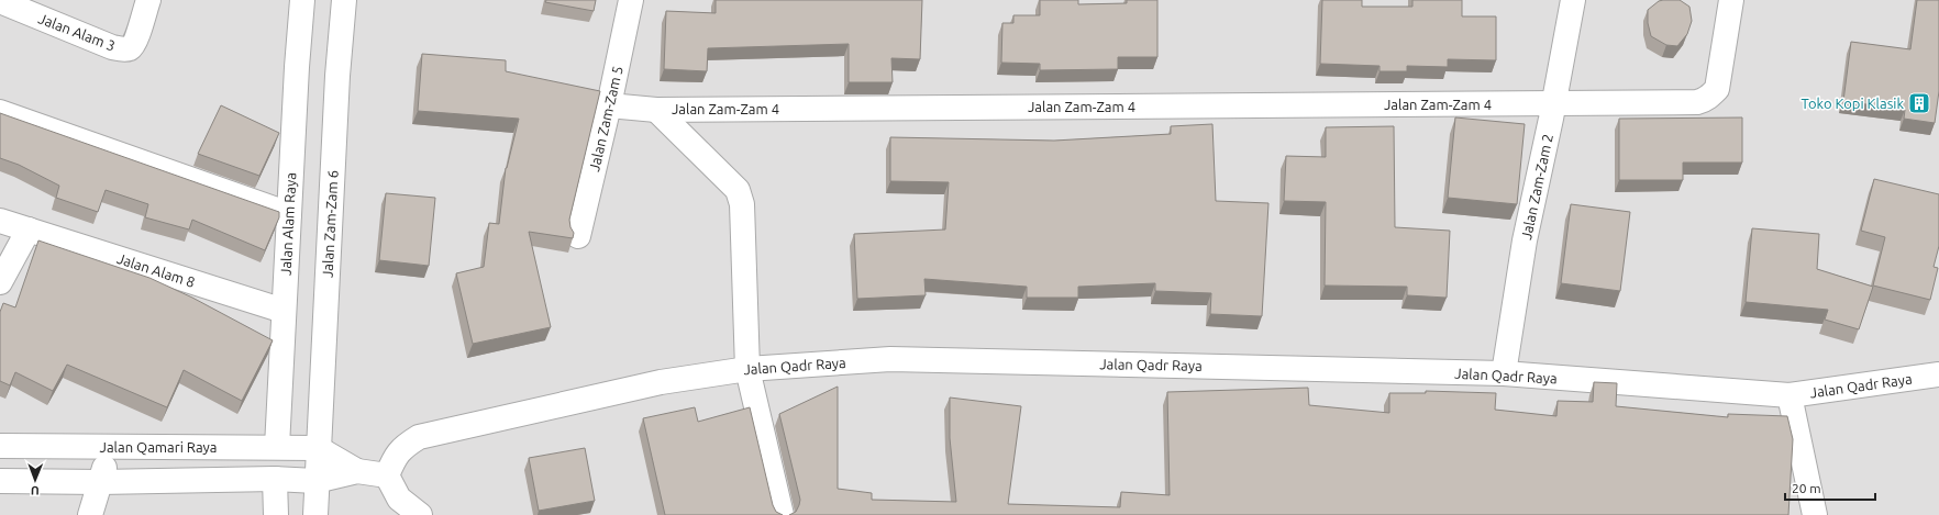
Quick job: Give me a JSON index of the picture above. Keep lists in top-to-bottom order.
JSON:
{
  "streets": {
    "street": [
      "Jalan Alam 3",
      "Jalan Zam-Zam 4",
      "Jalan Zam-Zam 5",
      "Jalan Zam-Zam 2",
      "Jalan Alam Raya",
      "Jalan Zam-Zam 6",
      "Jalan Alam 8",
      "Jalan Qadr Raya",
      "Jalan Qamari Raya"
    ]
  },
  "crossings": [
    ["Jalan Zam-Zam 4", "Jalan Zam-Zam 5"],
    ["Jalan Zam-Zam 4", "Jalan Zam-Zam 2"],
    ["Jalan Zam-Zam 2", "Jalan Qadr Raya"],
    ["Jalan Alam Raya", "Jalan Alam 8"],
    ["Jalan Alam Raya", "Jalan Qamari Raya"],
    ["Jalan Zam-Zam 6", "Jalan Qamari Raya"]
  ],
  "places": {
    "building": ["Toko Kopi Klasik"]
  },
  "scale_bar": "20 m",
  "north": "bottom"
}
